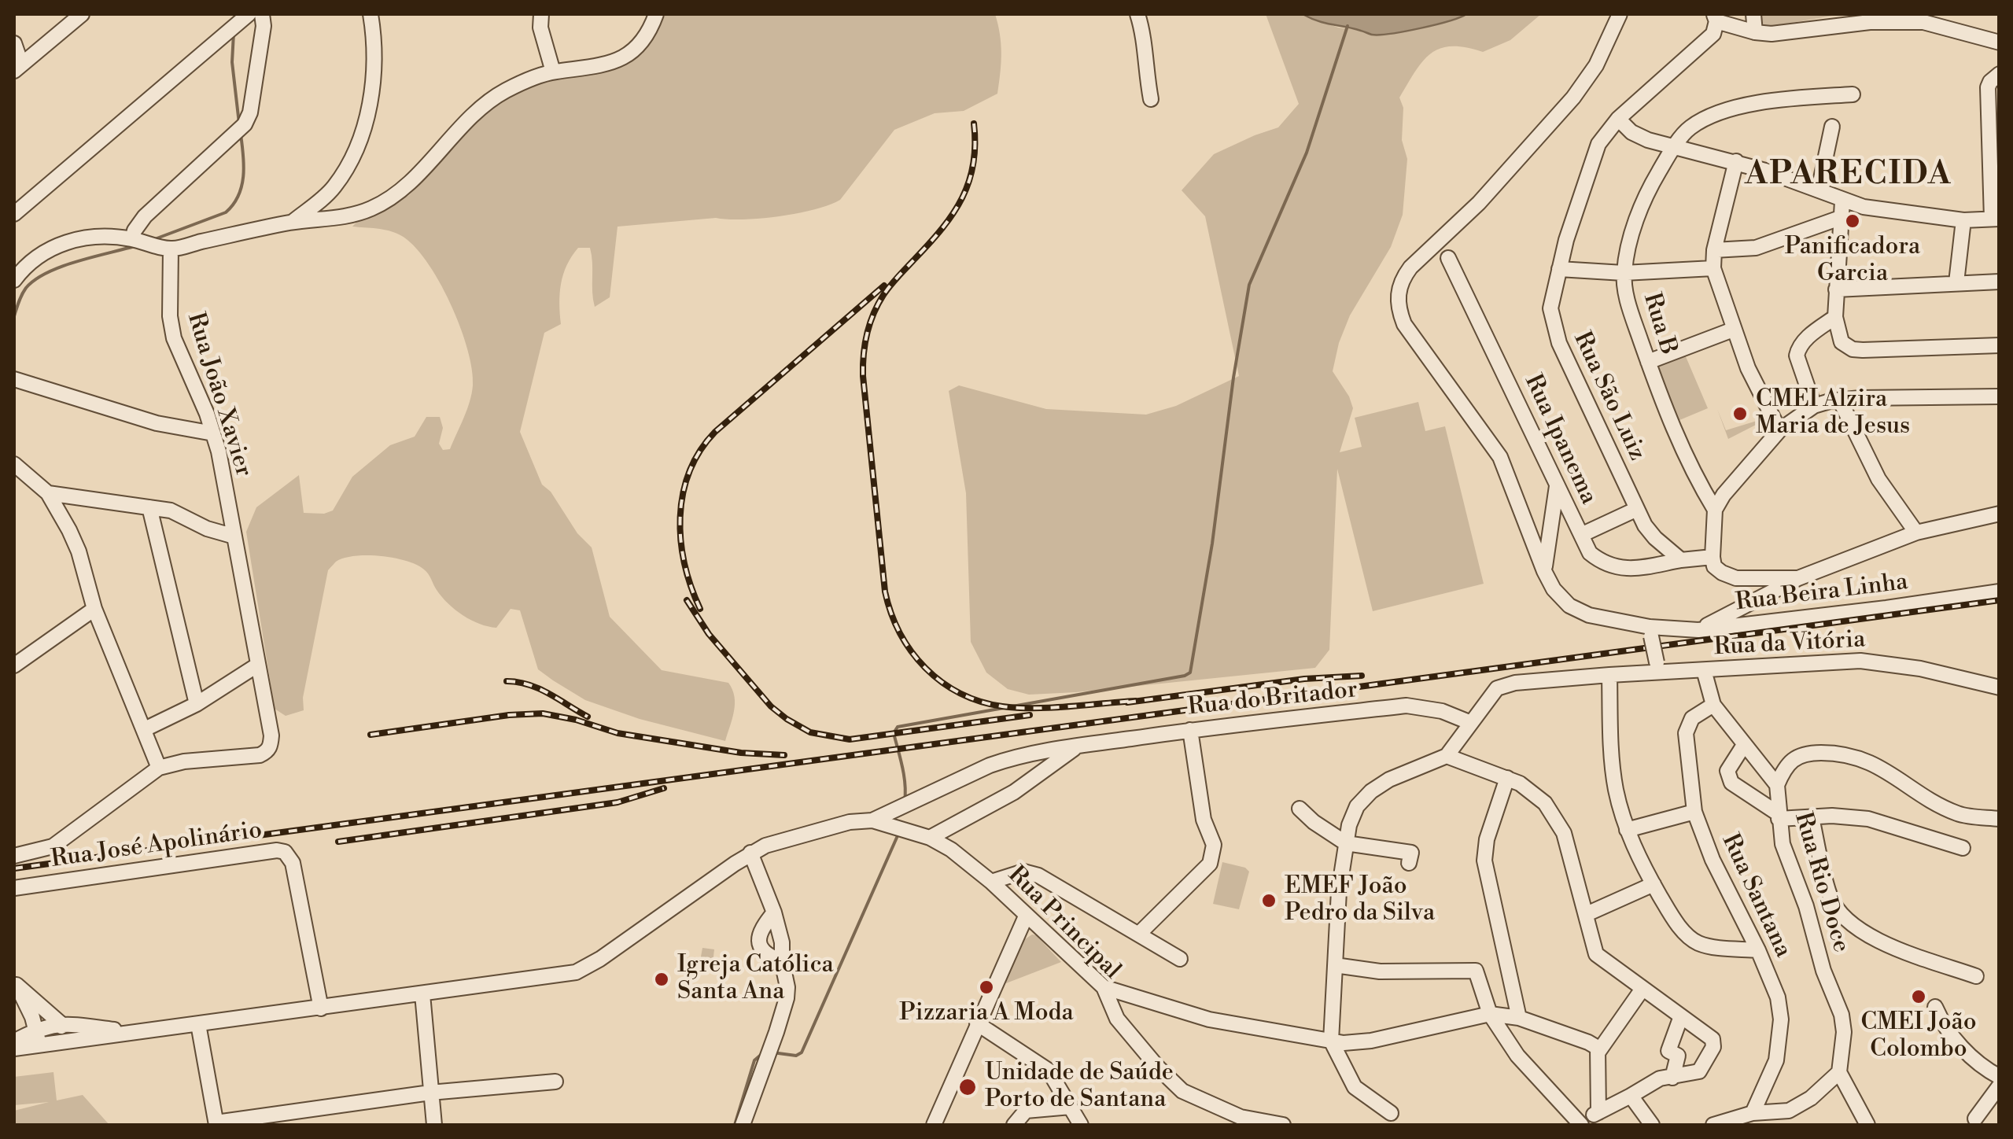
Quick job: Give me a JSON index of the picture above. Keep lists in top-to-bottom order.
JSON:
{
  "streets": {
    "street": [
      "Rua B",
      "Rua João Xavier",
      "Rua São Luiz",
      "Rua Ipanema",
      "Rua Beira Linha",
      "Rua da Vitória",
      "Rua do Britador",
      "Rua José Apolinário",
      "Rua Rio Doce",
      "Rua Santana",
      "Rua Principal"
    ]
  },
  "crossings": [
    ["Rua São Luiz", "Rua Ipanema"],
    ["Rua da Vitória", "Rua do Britador"],
    ["Rua da Vitória", "Rua Rio Doce"],
    ["Rua do Britador", "Rua Principal"],
    ["Rua Rio Doce", "Rua Santana"]
  ],
  "districts": ["APARECIDA"],
  "places": [
    "Panificadora Garcia",
    "CMEI Alzira Maria de Jesus",
    "EMEF João Pedro da Silva",
    "Igreja Católica Santa Ana",
    "Pizzaria A Moda",
    "CMEI João Colombo",
    "Unidade de Saúde Porto de Santana"
  ]
}
